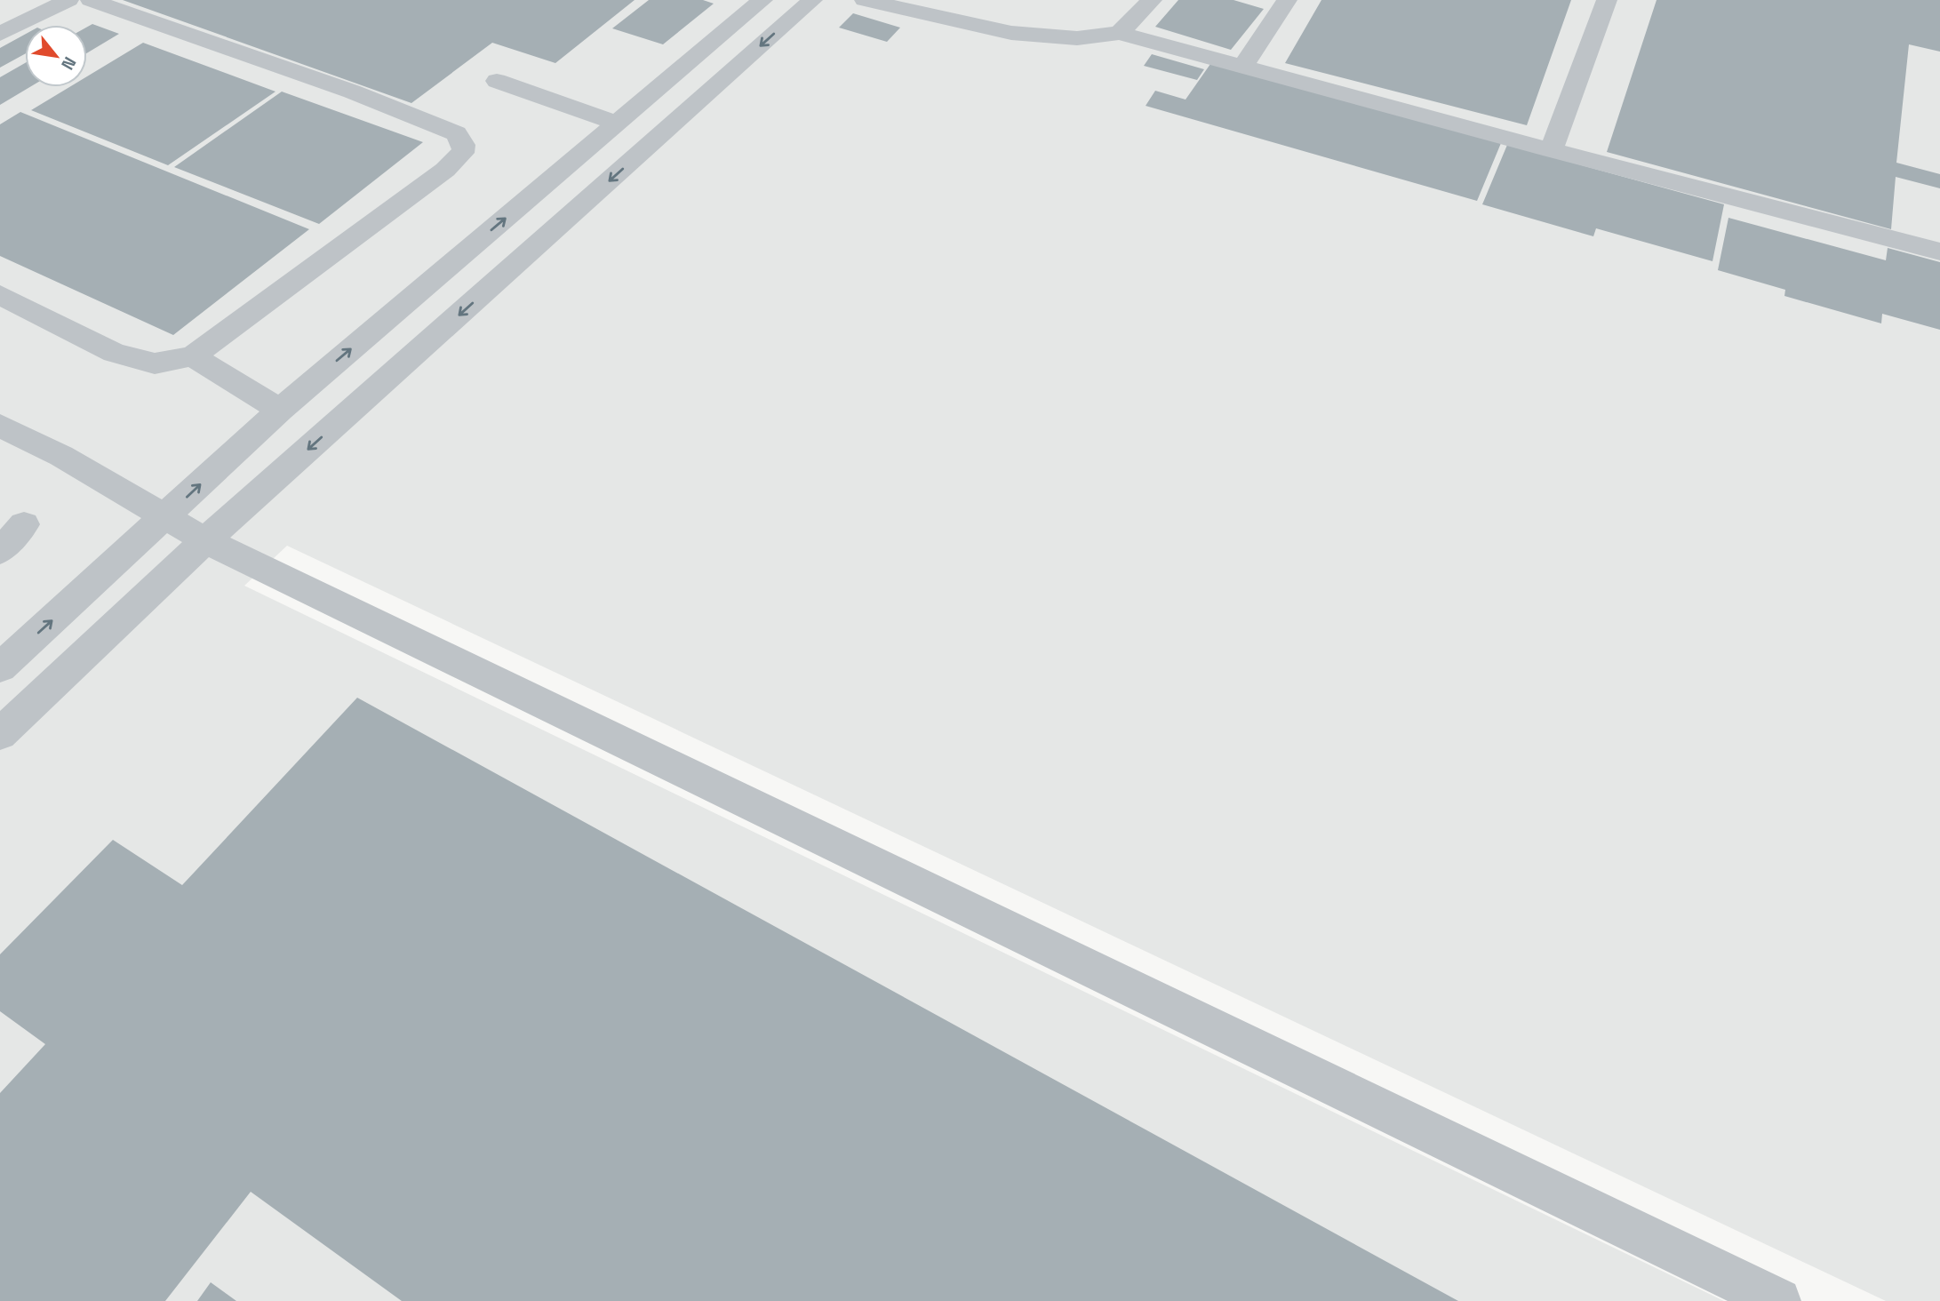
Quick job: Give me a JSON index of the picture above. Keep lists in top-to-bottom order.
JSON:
{
  "north": "bottom right"
}
